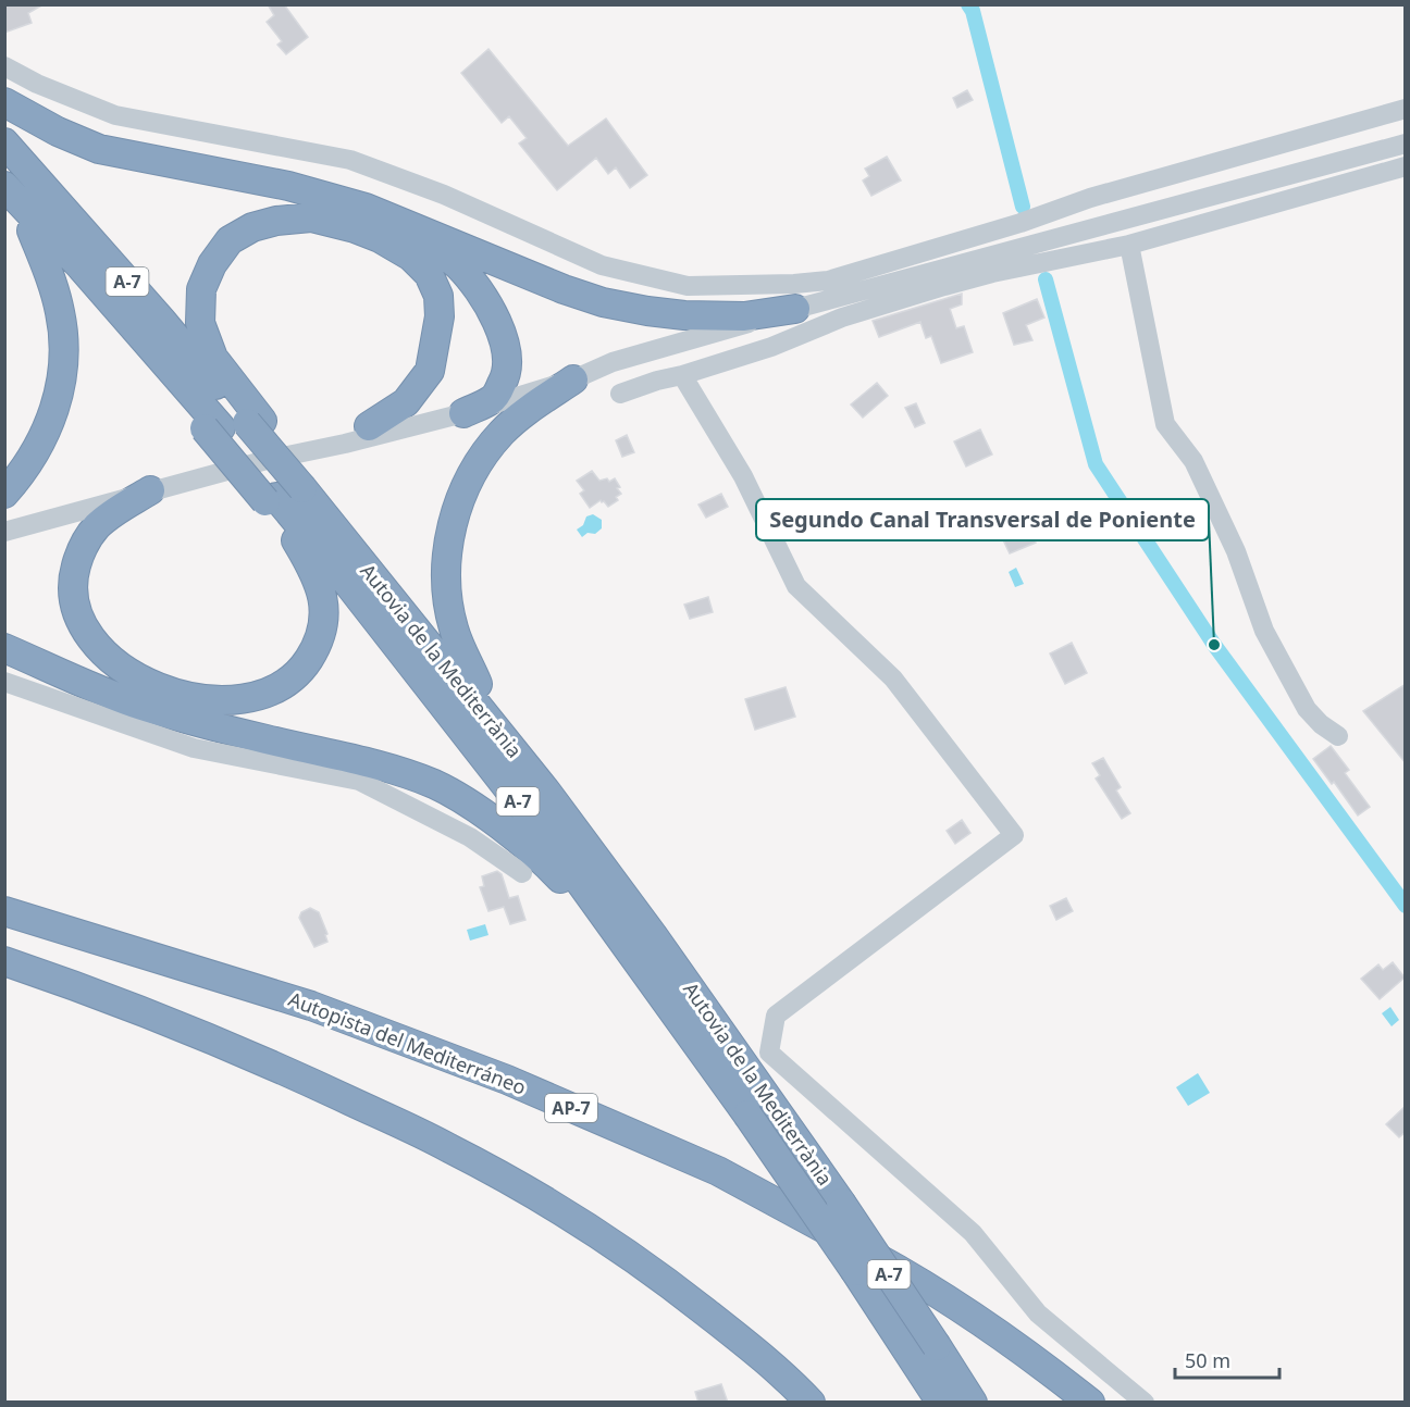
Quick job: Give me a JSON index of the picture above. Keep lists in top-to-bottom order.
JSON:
{
  "streets": {
    "highway": [
      "A-7",
      "Autovia de la Mediterrània",
      "Autopista del Mediterráneo",
      "AP-7"
    ]
  },
  "places": ["Segundo Canal Transversal de Poniente"],
  "scale_bar": "50 m"
}
